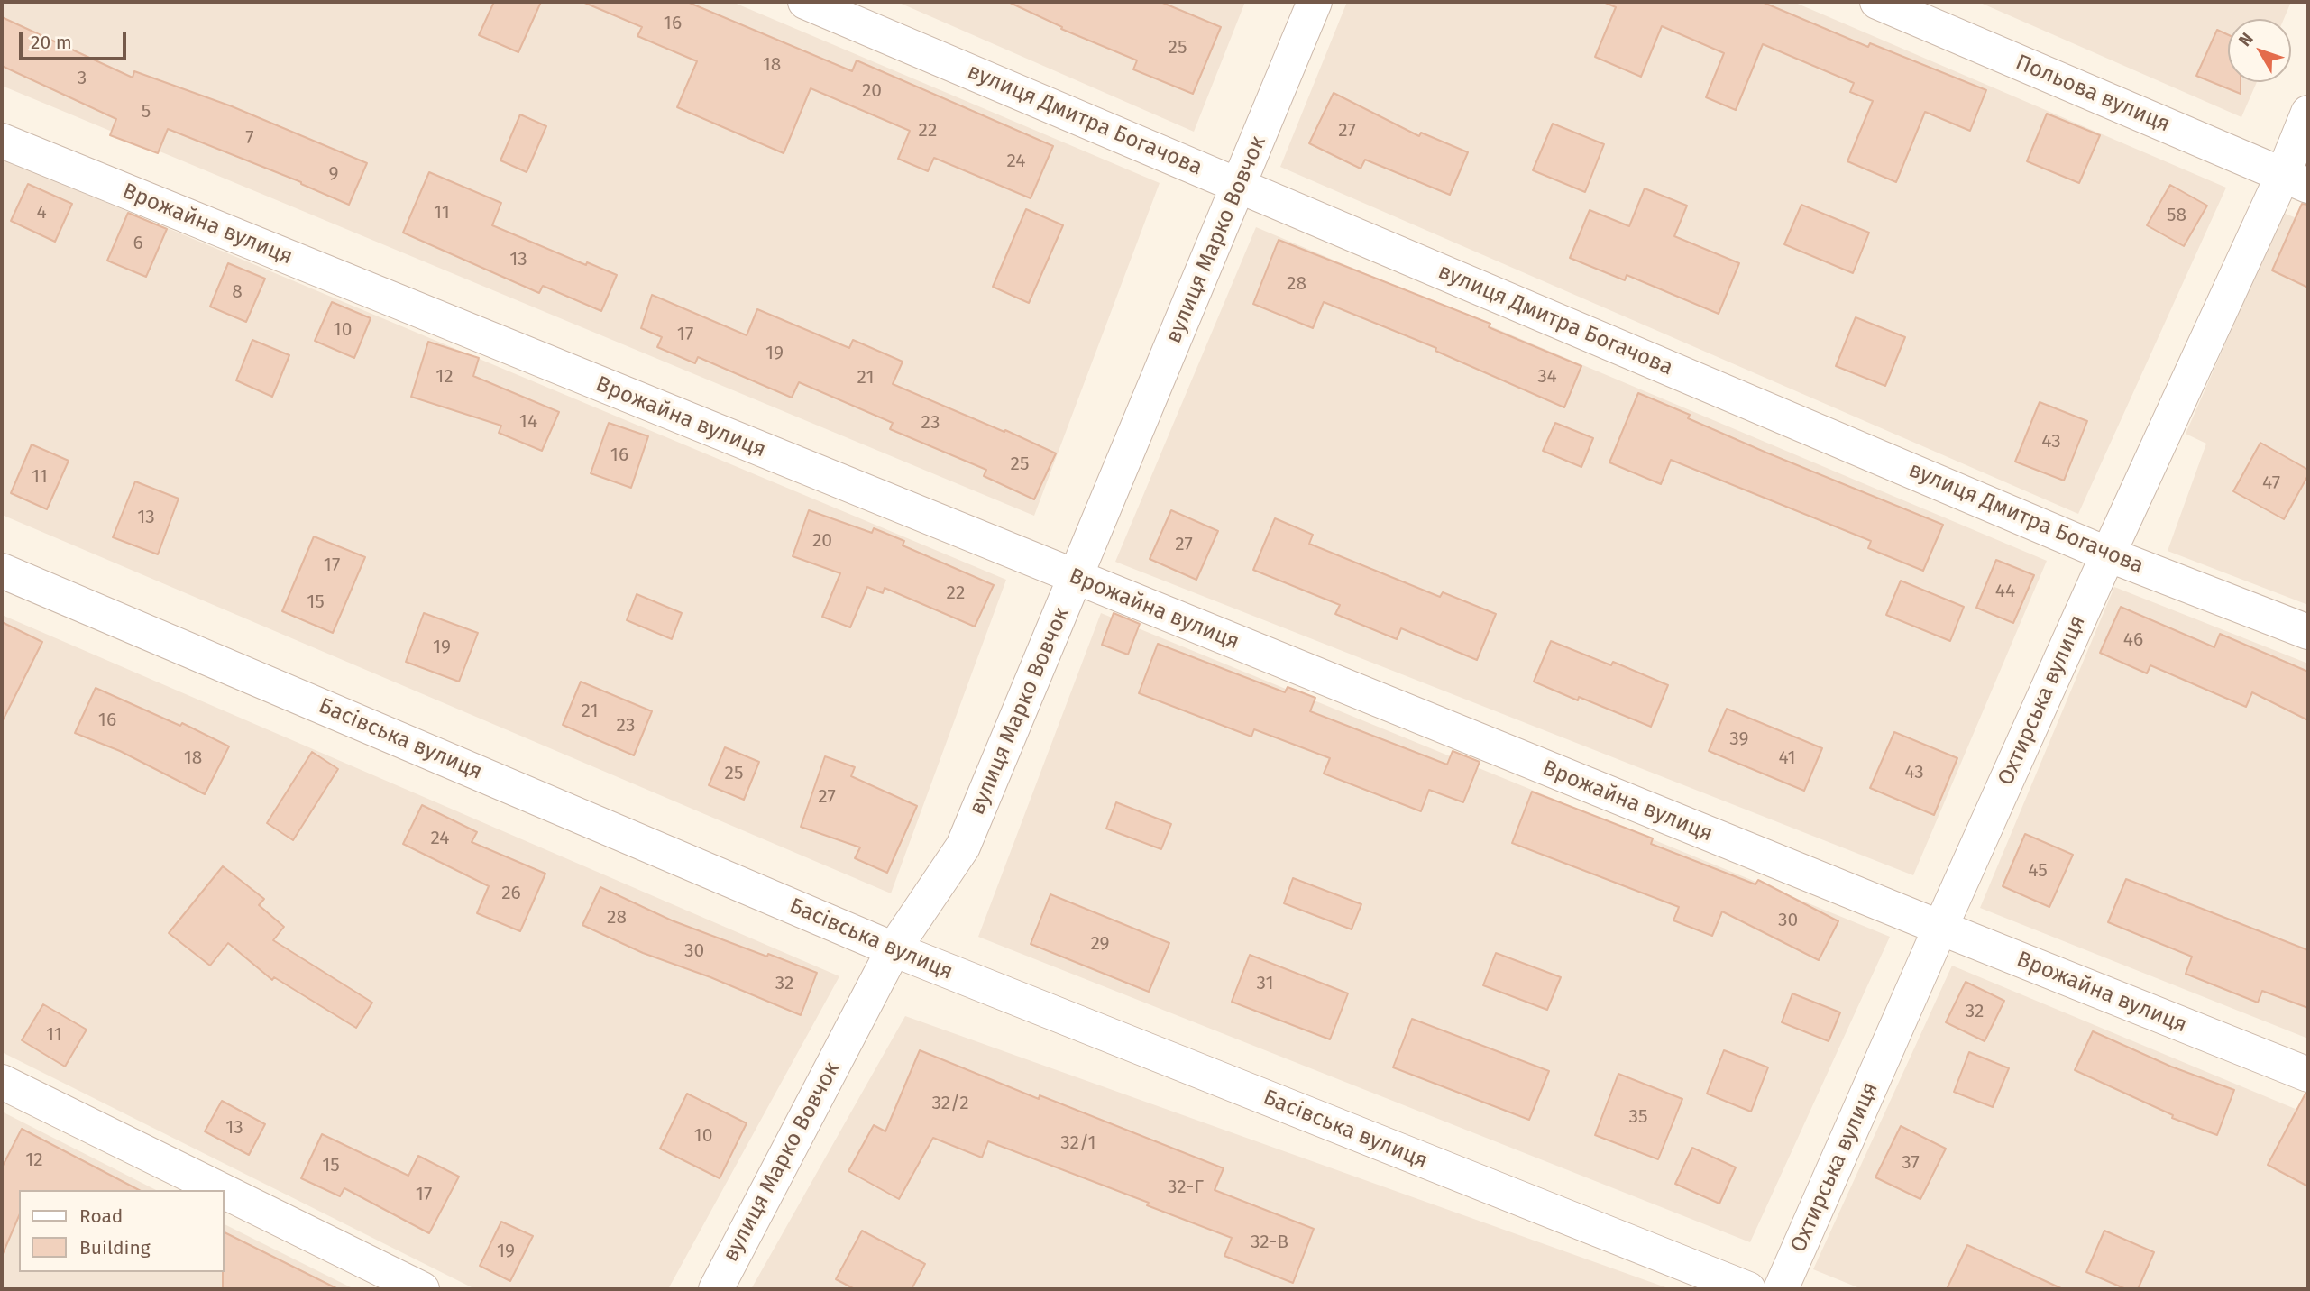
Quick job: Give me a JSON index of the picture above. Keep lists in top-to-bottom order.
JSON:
{
  "streets": {
    "street": [
      "Польова вулиця",
      "вулиця Дмитра Богачова",
      "Врожайна вулиця",
      "вулиця Марко Вовчок",
      "Охтирська вулиця",
      "Басівська вулиця"
    ]
  },
  "crossings": [
    ["Польова вулиця", "Охтирська вулиця"],
    ["вулиця Дмитра Богачова", "вулиця Марко Вовчок"],
    ["вулиця Дмитра Богачова", "Охтирська вулиця"],
    ["Врожайна вулиця", "вулиця Марко Вовчок"],
    ["Врожайна вулиця", "Охтирська вулиця"],
    ["вулиця Марко Вовчок", "Басівська вулиця"]
  ],
  "house_numbers": [
    "16",
    "25",
    "18",
    "3",
    "20",
    "5",
    "22",
    "27",
    "7",
    "24",
    "9",
    "4",
    "11",
    "58",
    "6",
    "13",
    "28",
    "8",
    "10",
    "17",
    "19",
    "12",
    "34",
    "21",
    "14",
    "23",
    "43",
    "16",
    "25",
    "11",
    "47",
    "13",
    "20",
    "27",
    "17",
    "44",
    "22",
    "15",
    "46",
    "19",
    "21",
    "16",
    "23",
    "39",
    "18",
    "41",
    "43",
    "25",
    "27",
    "24",
    "45",
    "26",
    "28",
    "30",
    "29",
    "30",
    "32",
    "31",
    "32",
    "11",
    "32/2",
    "35",
    "13",
    "10",
    "32/1",
    "12",
    "37",
    "15",
    "32-Г",
    "17",
    "32-В",
    "19"
  ],
  "legend": ["Road", "Building"],
  "scale_bar": "20 m",
  "north": "top left"
}
